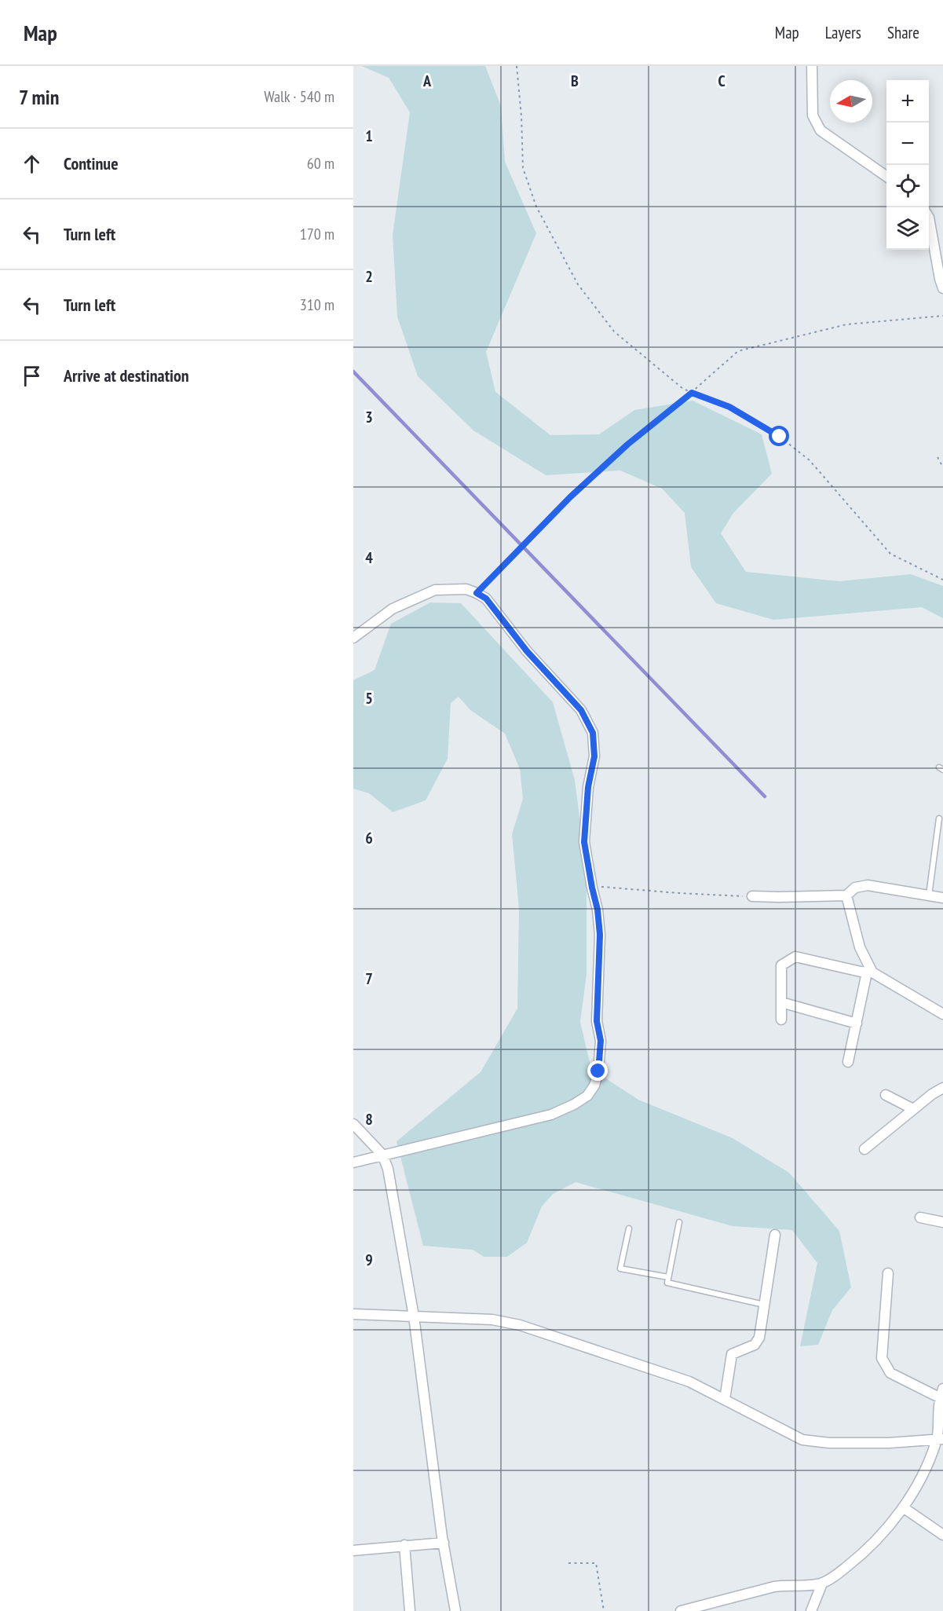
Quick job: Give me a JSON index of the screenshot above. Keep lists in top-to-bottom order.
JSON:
{
  "north": "left",
  "page": {
    "header": "Map",
    "nav": ["Map", "Layers", "Share"],
    "heading": ["7 min", "Walk · 540 m"],
    "map_buttons": ["+", "−"],
    "list": [
      ["Continue", "60 m"],
      ["Turn left", "170 m"],
      ["Turn left", "310 m"],
      "Arrive at destination"
    ]
  },
  "grid": {
    "columns": ["A", "B", "C"],
    "rows": [
      "1",
      "2",
      "3",
      "4",
      "5",
      "6",
      "7",
      "8",
      "9"
    ]
  }
}
